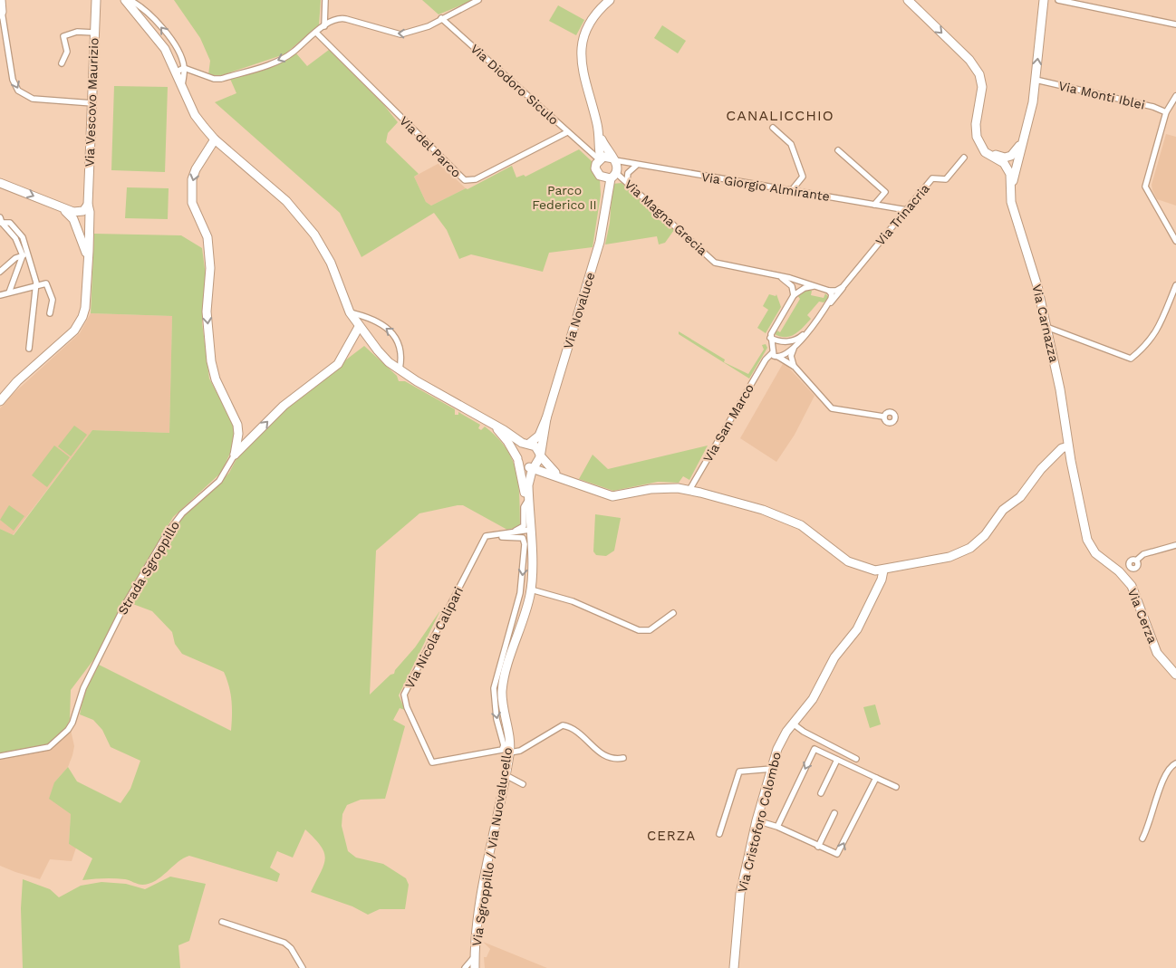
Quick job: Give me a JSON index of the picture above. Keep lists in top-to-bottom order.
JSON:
{
  "streets": {
    "main road": [
      "Via Vescovo Maurizio",
      "Via Novaluce",
      "Via Carnazza",
      "Strada Sgroppillo",
      "Via Cerza",
      "Via Cristoforo Colombo",
      "Via Sgroppillo / Via Nuovalucello"
    ],
    "street": [
      "Via Diodoro Siculo",
      "Via Monti Iblei",
      "Via del Parco",
      "Via Giorgio Almirante",
      "Via Trinacria",
      "Via Magna Grecia",
      "Via San Marco",
      "Via Nicola Calipari"
    ]
  },
  "crossings": [
    ["Via Diodoro Siculo", "Via del Parco"],
    ["Via Giorgio Almirante", "Via Trinacria"],
    ["Via Magna Grecia", "Via Novaluce"],
    ["Via Carnazza", "Via Cerza"],
    ["Via Nicola Calipari", "Via Sgroppillo / Via Nuovalucello"]
  ],
  "one_way": ["Strada Sgroppillo"],
  "districts": ["CANALICCHIO", "CERZA"],
  "parks": ["Parco Federico II"]
}
